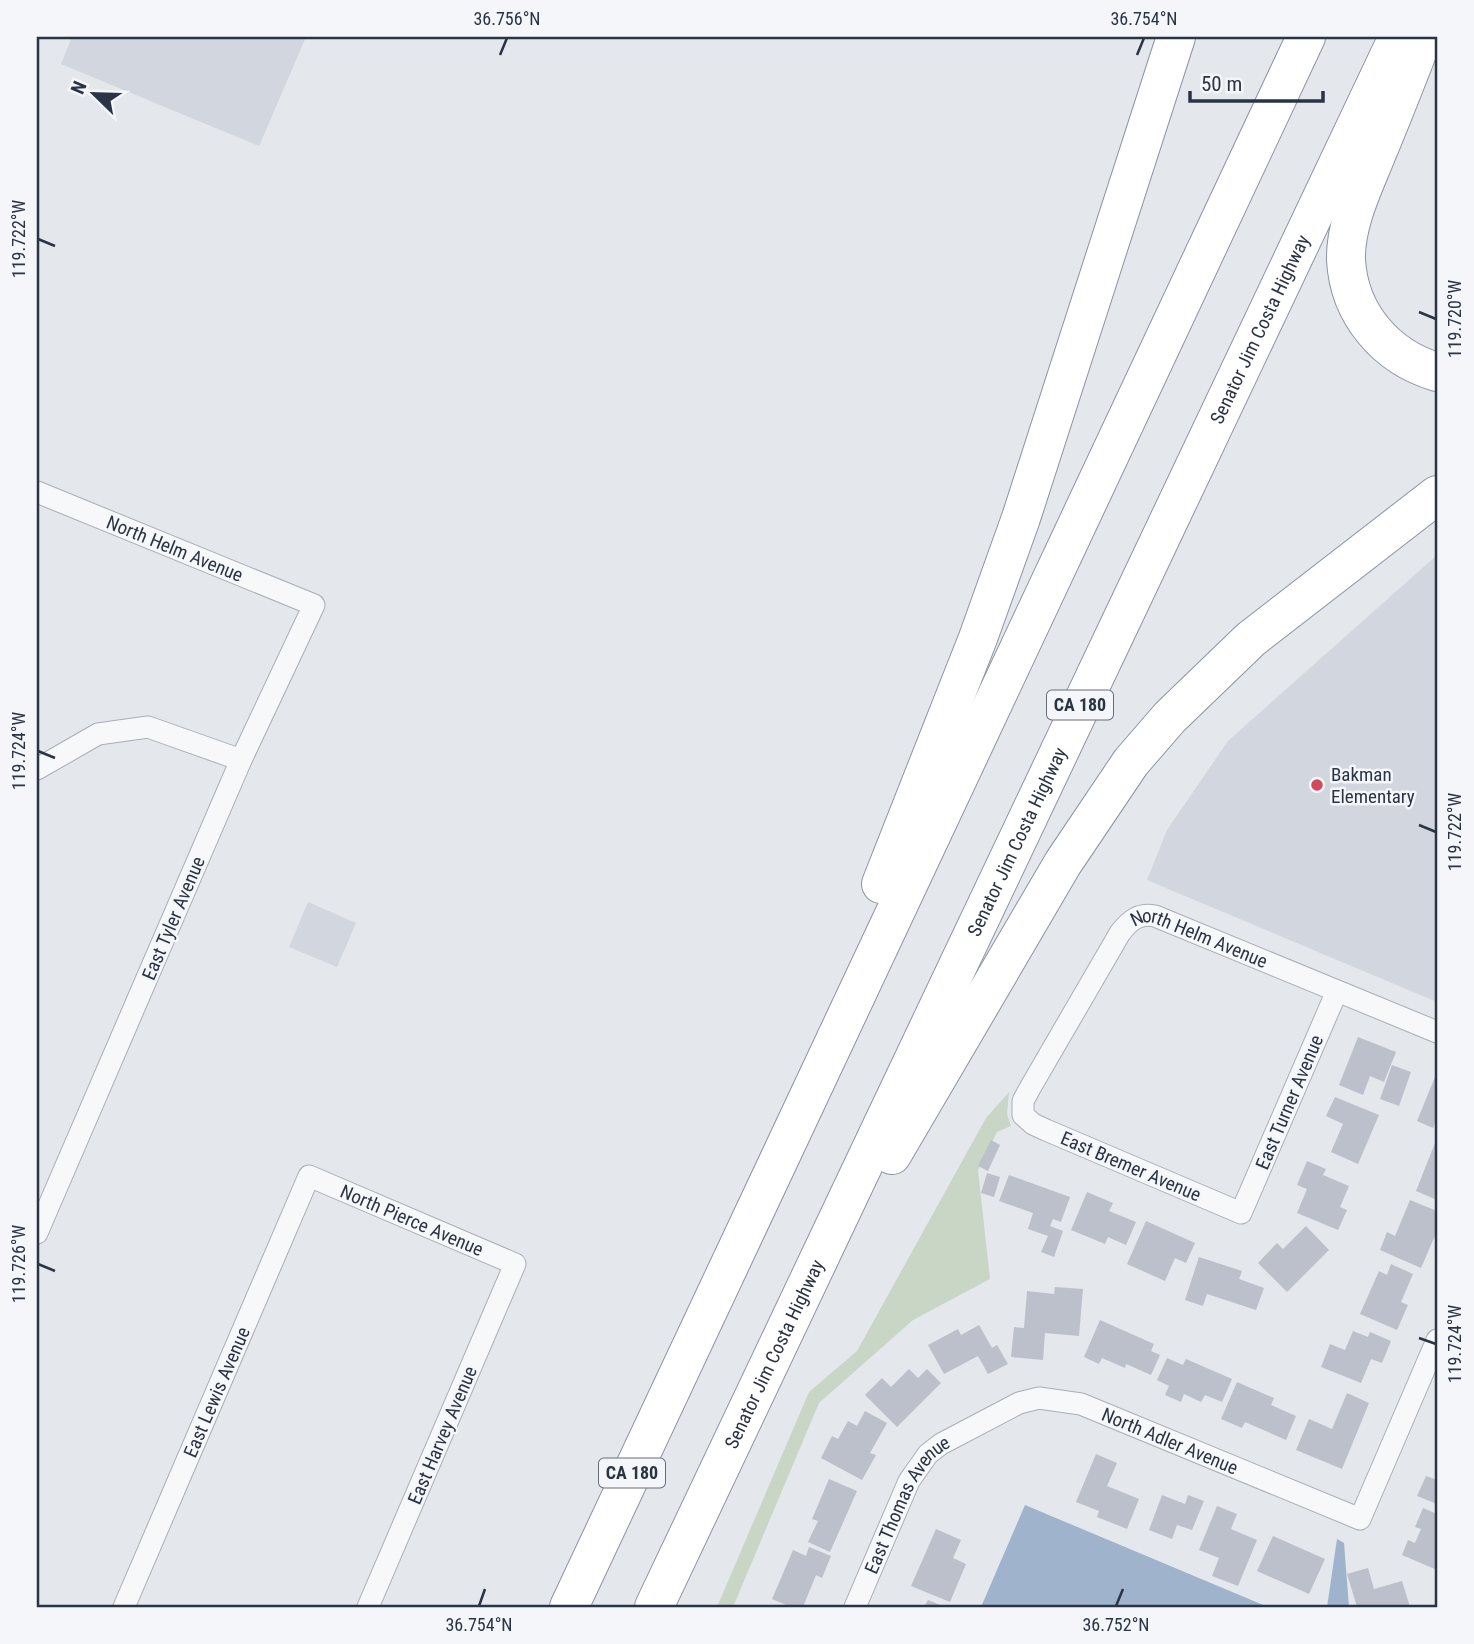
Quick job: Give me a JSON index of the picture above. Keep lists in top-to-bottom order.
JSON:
{
  "streets": {
    "highway": ["Senator Jim Costa Highway", "CA 180"],
    "street": [
      "North Helm Avenue",
      "East Tyler Avenue",
      "East Turner Avenue",
      "East Bremer Avenue",
      "North Pierce Avenue",
      "East Lewis Avenue",
      "East Harvey Avenue",
      "North Adler Avenue",
      "East Thomas Avenue"
    ]
  },
  "crossings": [
    ["North Helm Avenue", "East Tyler Avenue"],
    ["North Helm Avenue", "East Turner Avenue"],
    ["North Helm Avenue", "East Bremer Avenue"],
    ["East Turner Avenue", "East Bremer Avenue"],
    ["North Pierce Avenue", "East Lewis Avenue"],
    ["North Pierce Avenue", "East Harvey Avenue"],
    ["North Adler Avenue", "East Thomas Avenue"]
  ],
  "places": ["Bakman Elementary"],
  "scale_bar": "50 m",
  "north": "top left",
  "coordinates": [
    "36.756°N",
    "36.754°N",
    "119.722°W",
    "119.720°W",
    "119.724°W",
    "119.726°W",
    "36.752°N"
  ]
}
